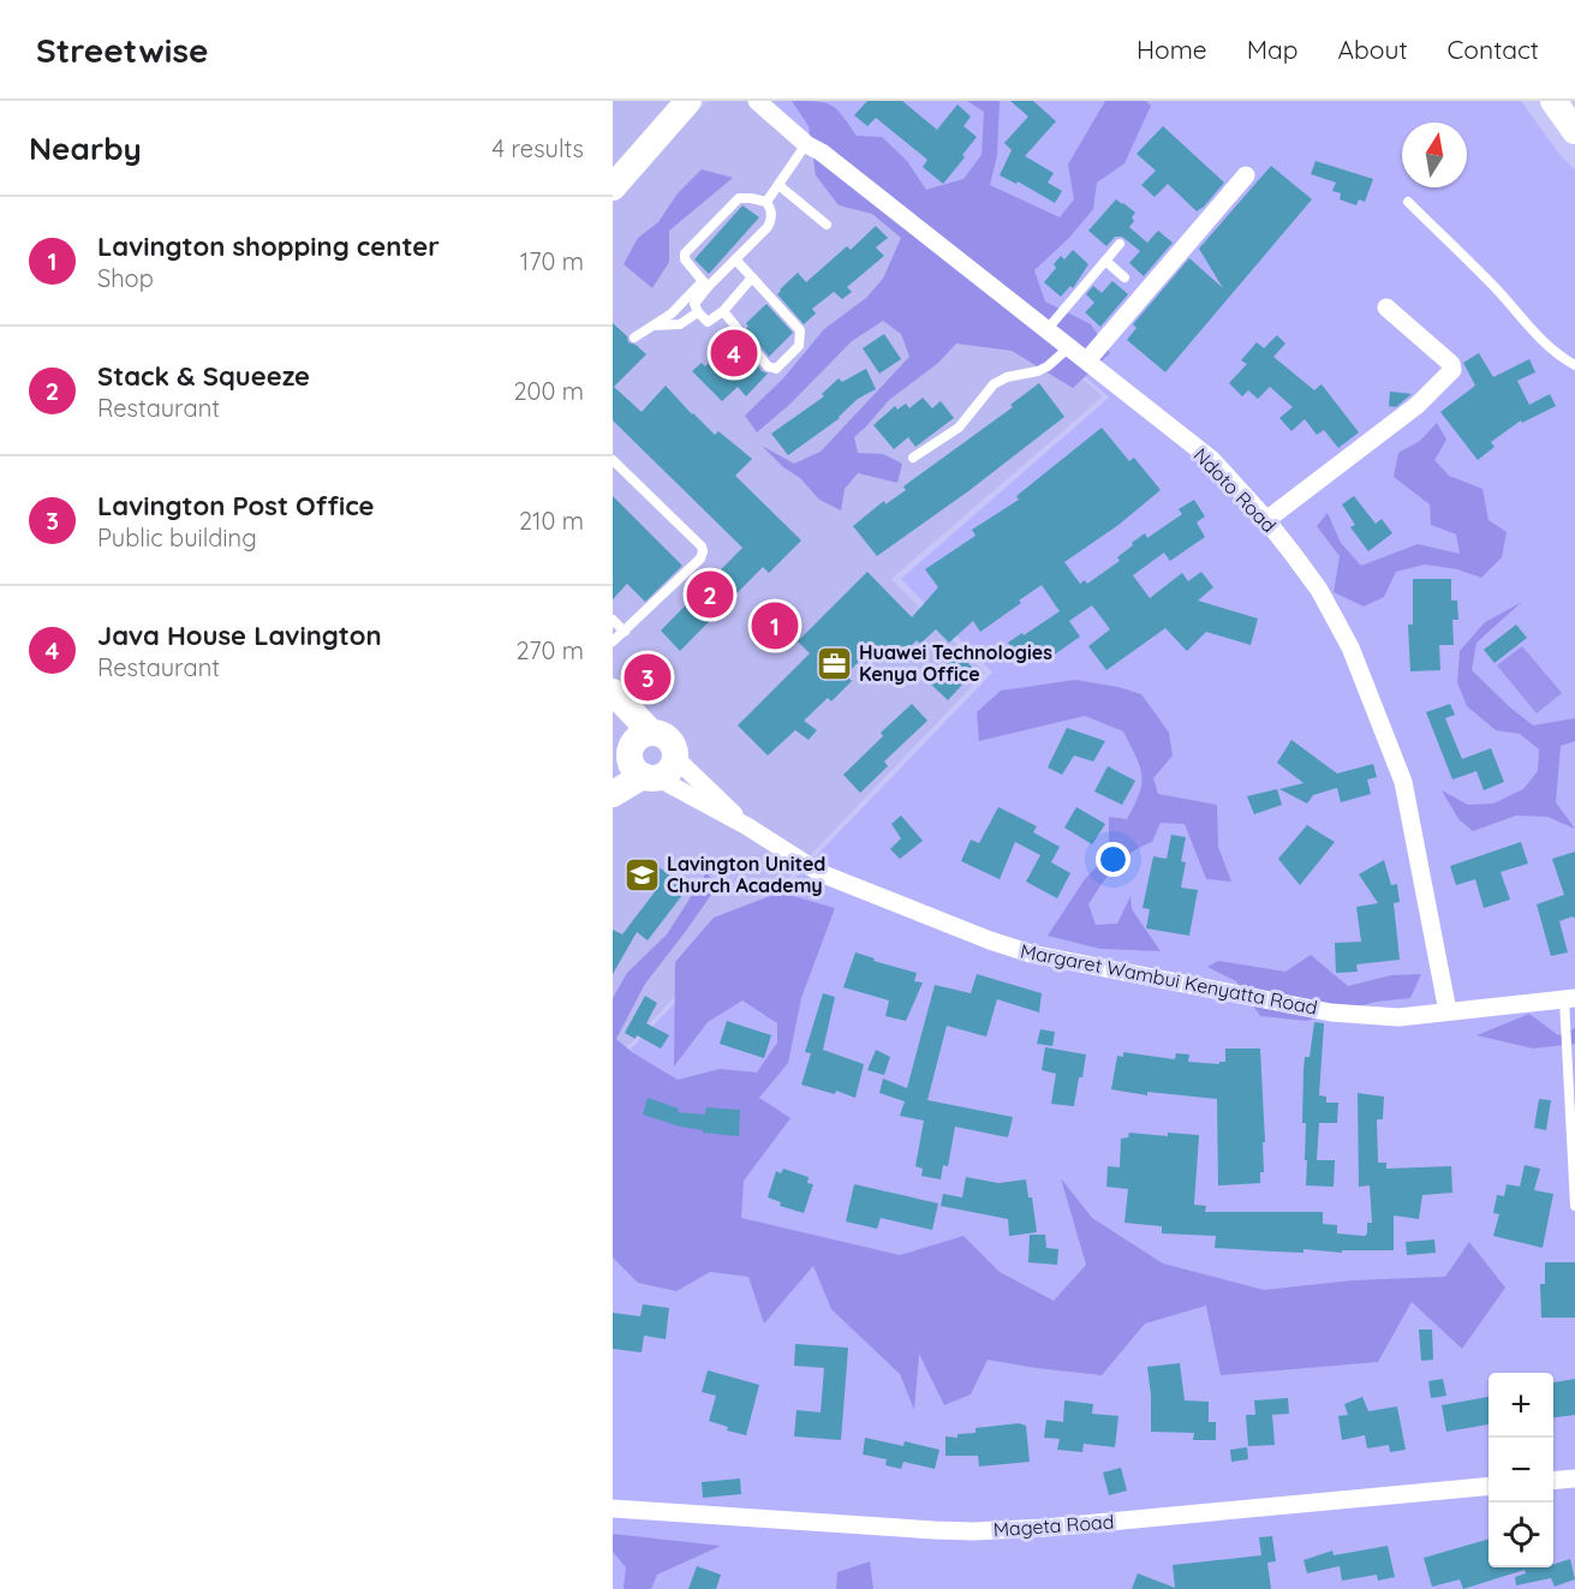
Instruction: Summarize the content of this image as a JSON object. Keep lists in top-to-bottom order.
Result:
{
  "streets": {
    "street": ["Ndoto Road", "Margaret Wambui Kenyatta Road", "Mageta Road"]
  },
  "crossings": [
    ["Ndoto Road", "Margaret Wambui Kenyatta Road"]
  ],
  "places": {
    "office": ["Huawei Technologies Kenya Office"],
    "school or university": ["Lavington United Church Academy"]
  },
  "north": "top",
  "page": {
    "header": "Streetwise",
    "nav": [
      "Home",
      "Map",
      "About",
      "Contact"
    ],
    "heading": ["Nearby", "4 results"],
    "list": [
      {
        "mark": "1",
        "name": "Lavington shopping center",
        "note": "Shop",
        "value": "170 m"
      },
      {
        "mark": "2",
        "name": "Stack & Squeeze",
        "note": "Restaurant",
        "value": "200 m"
      },
      {
        "mark": "3",
        "name": "Lavington Post Office",
        "note": "Public building",
        "value": "210 m"
      },
      {
        "mark": "4",
        "name": "Java House Lavington",
        "note": "Restaurant",
        "value": "270 m"
      }
    ],
    "pins": [
      "4",
      "2",
      "1",
      "3"
    ],
    "map_buttons": ["+", "−"]
  }
}
